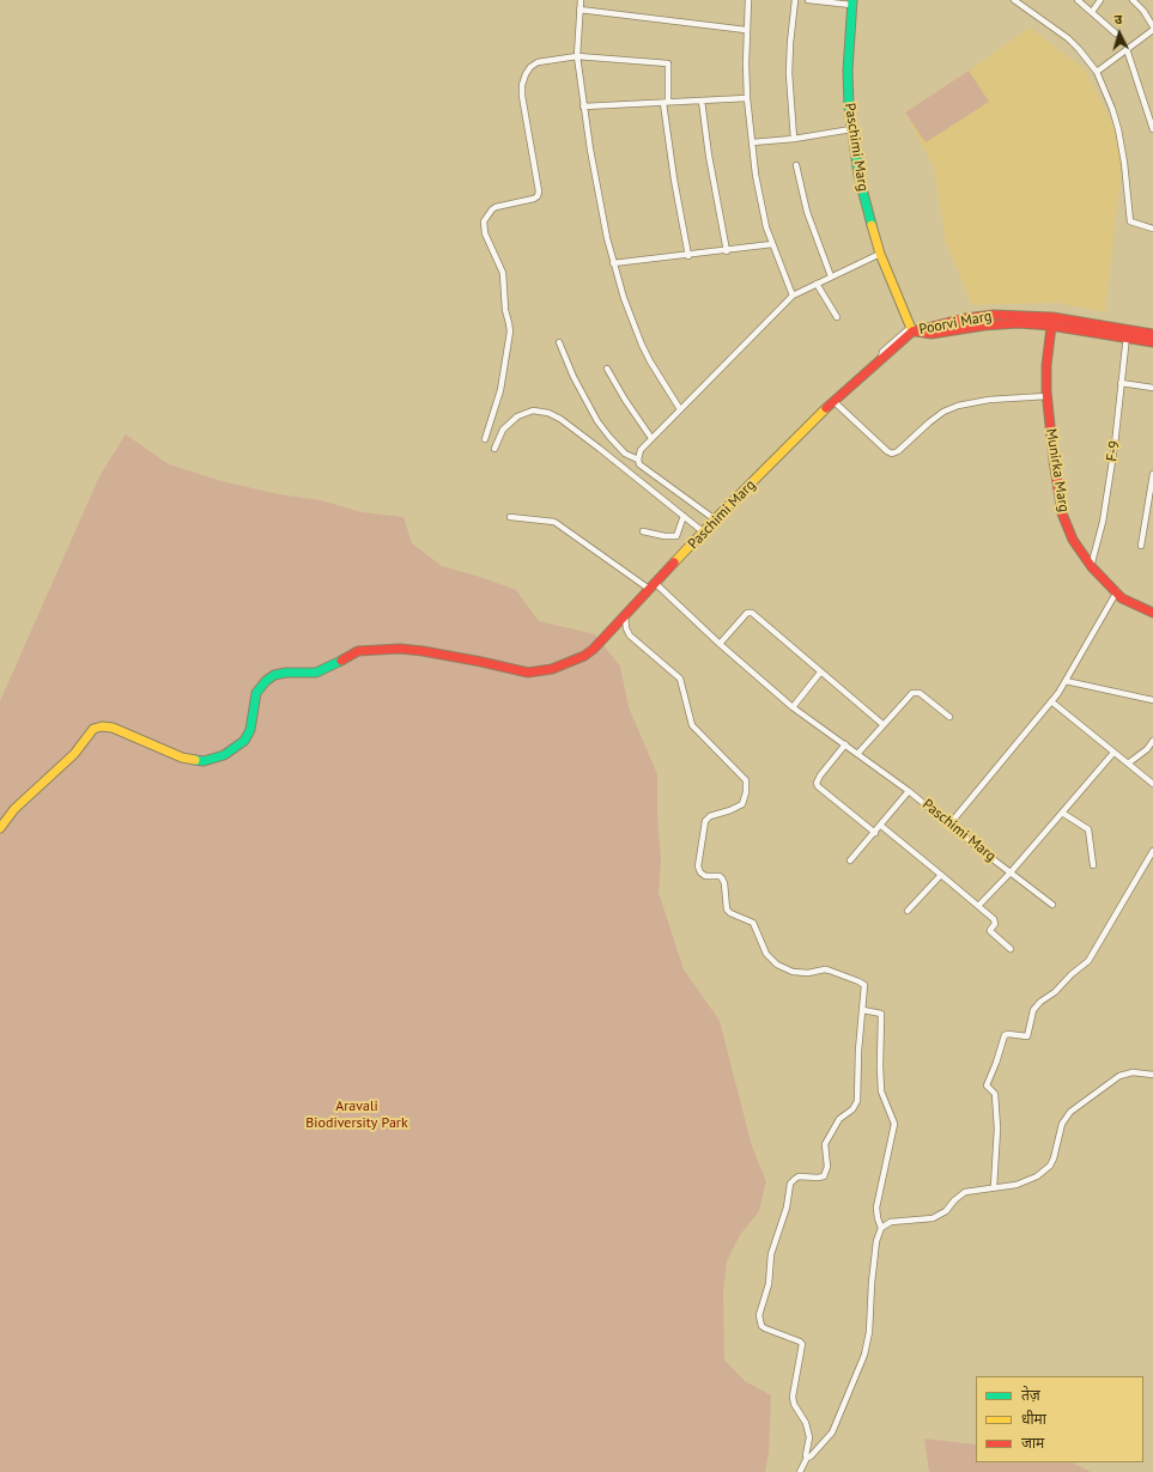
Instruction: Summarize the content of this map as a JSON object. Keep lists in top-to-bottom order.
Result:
{
  "streets": {
    "street": [
      "Paschimi Marg",
      "Poorvi Marg",
      "F-9",
      "Munirka Marg"
    ]
  },
  "crossings": [
    ["Paschimi Marg", "Poorvi Marg"],
    ["Poorvi Marg", "F-9"],
    ["Poorvi Marg", "Munirka Marg"],
    ["F-9", "Munirka Marg"]
  ],
  "parks": ["Aravali Biodiversity Park"],
  "legend": ["तेज़", "धीमा", "जाम"],
  "north": "top"
}
